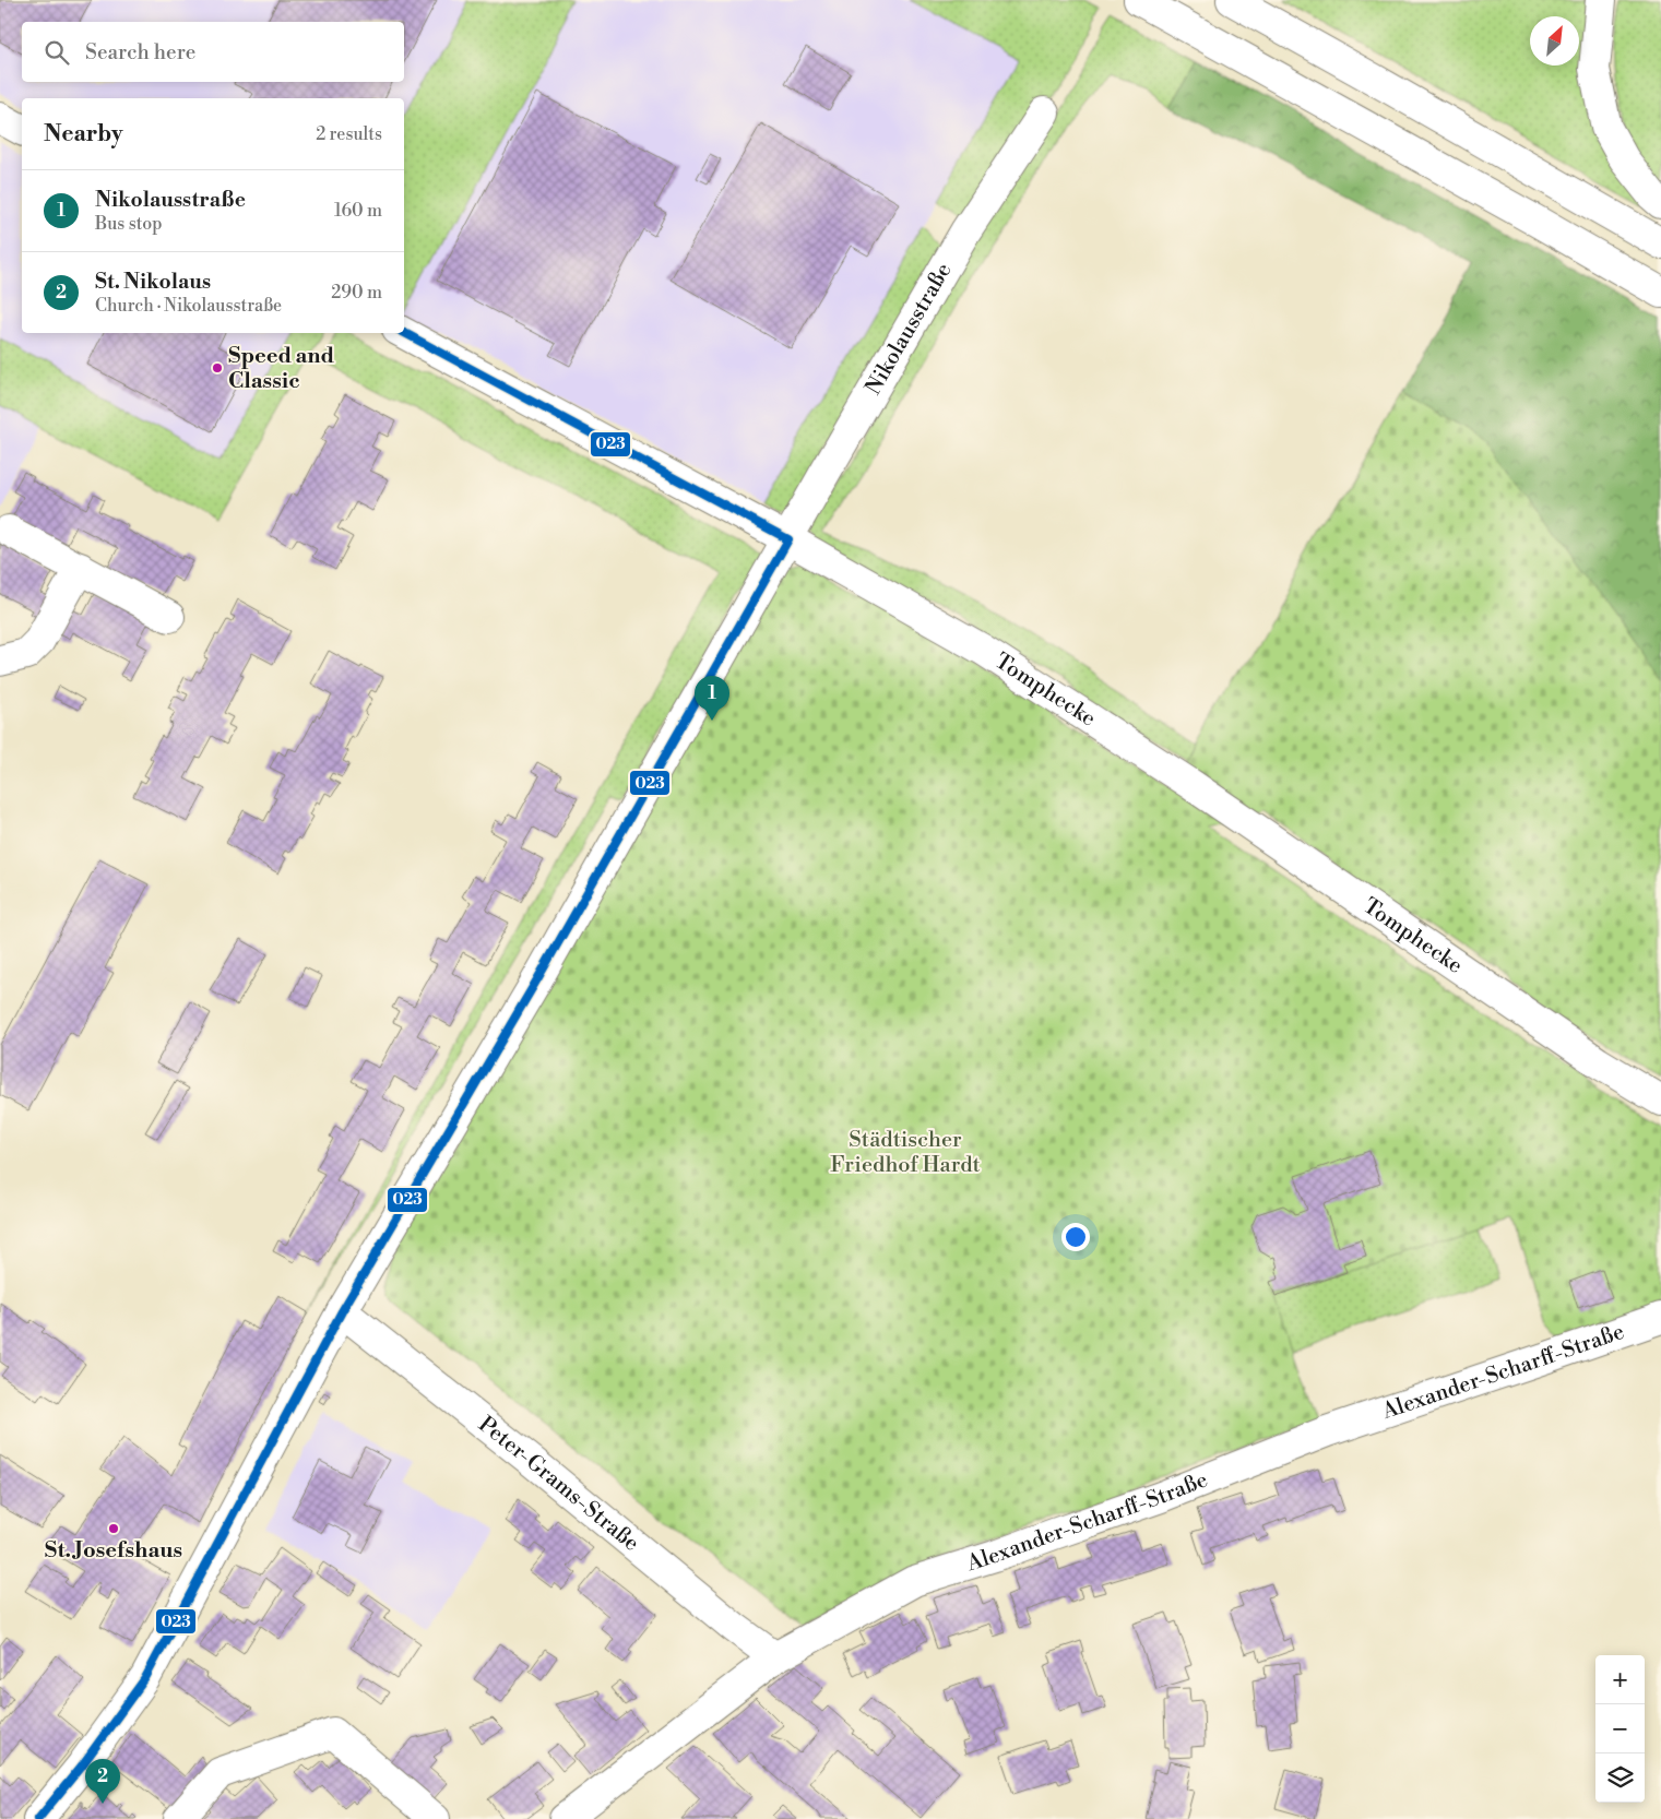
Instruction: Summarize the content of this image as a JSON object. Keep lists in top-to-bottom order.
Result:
{
  "streets": {
    "main road": [
      "Nikolausstraße",
      "Tomphecke",
      "Alexander-Scharff-Straße",
      "Peter-Grams-Straße"
    ]
  },
  "crossings": [
    ["Nikolausstraße", "Tomphecke"],
    ["Nikolausstraße", "Peter-Grams-Straße"],
    ["Alexander-Scharff-Straße", "Peter-Grams-Straße"]
  ],
  "parks": ["Städtischer Friedhof Hardt"],
  "places": ["Speed and Classic", "St. Josefshaus"],
  "lines": ["transit line 023"],
  "north": "top right",
  "page": {
    "search": "Search here",
    "heading": ["Nearby", "2 results"],
    "list": [
      {
        "mark": "1",
        "name": "Nikolausstraße",
        "note": "Bus stop",
        "value": "160 m"
      },
      {
        "mark": "2",
        "name": "St. Nikolaus",
        "note": "Church · Nikolausstraße",
        "value": "290 m"
      }
    ],
    "pins": ["1", "2"],
    "map_buttons": ["+", "−"]
  }
}
